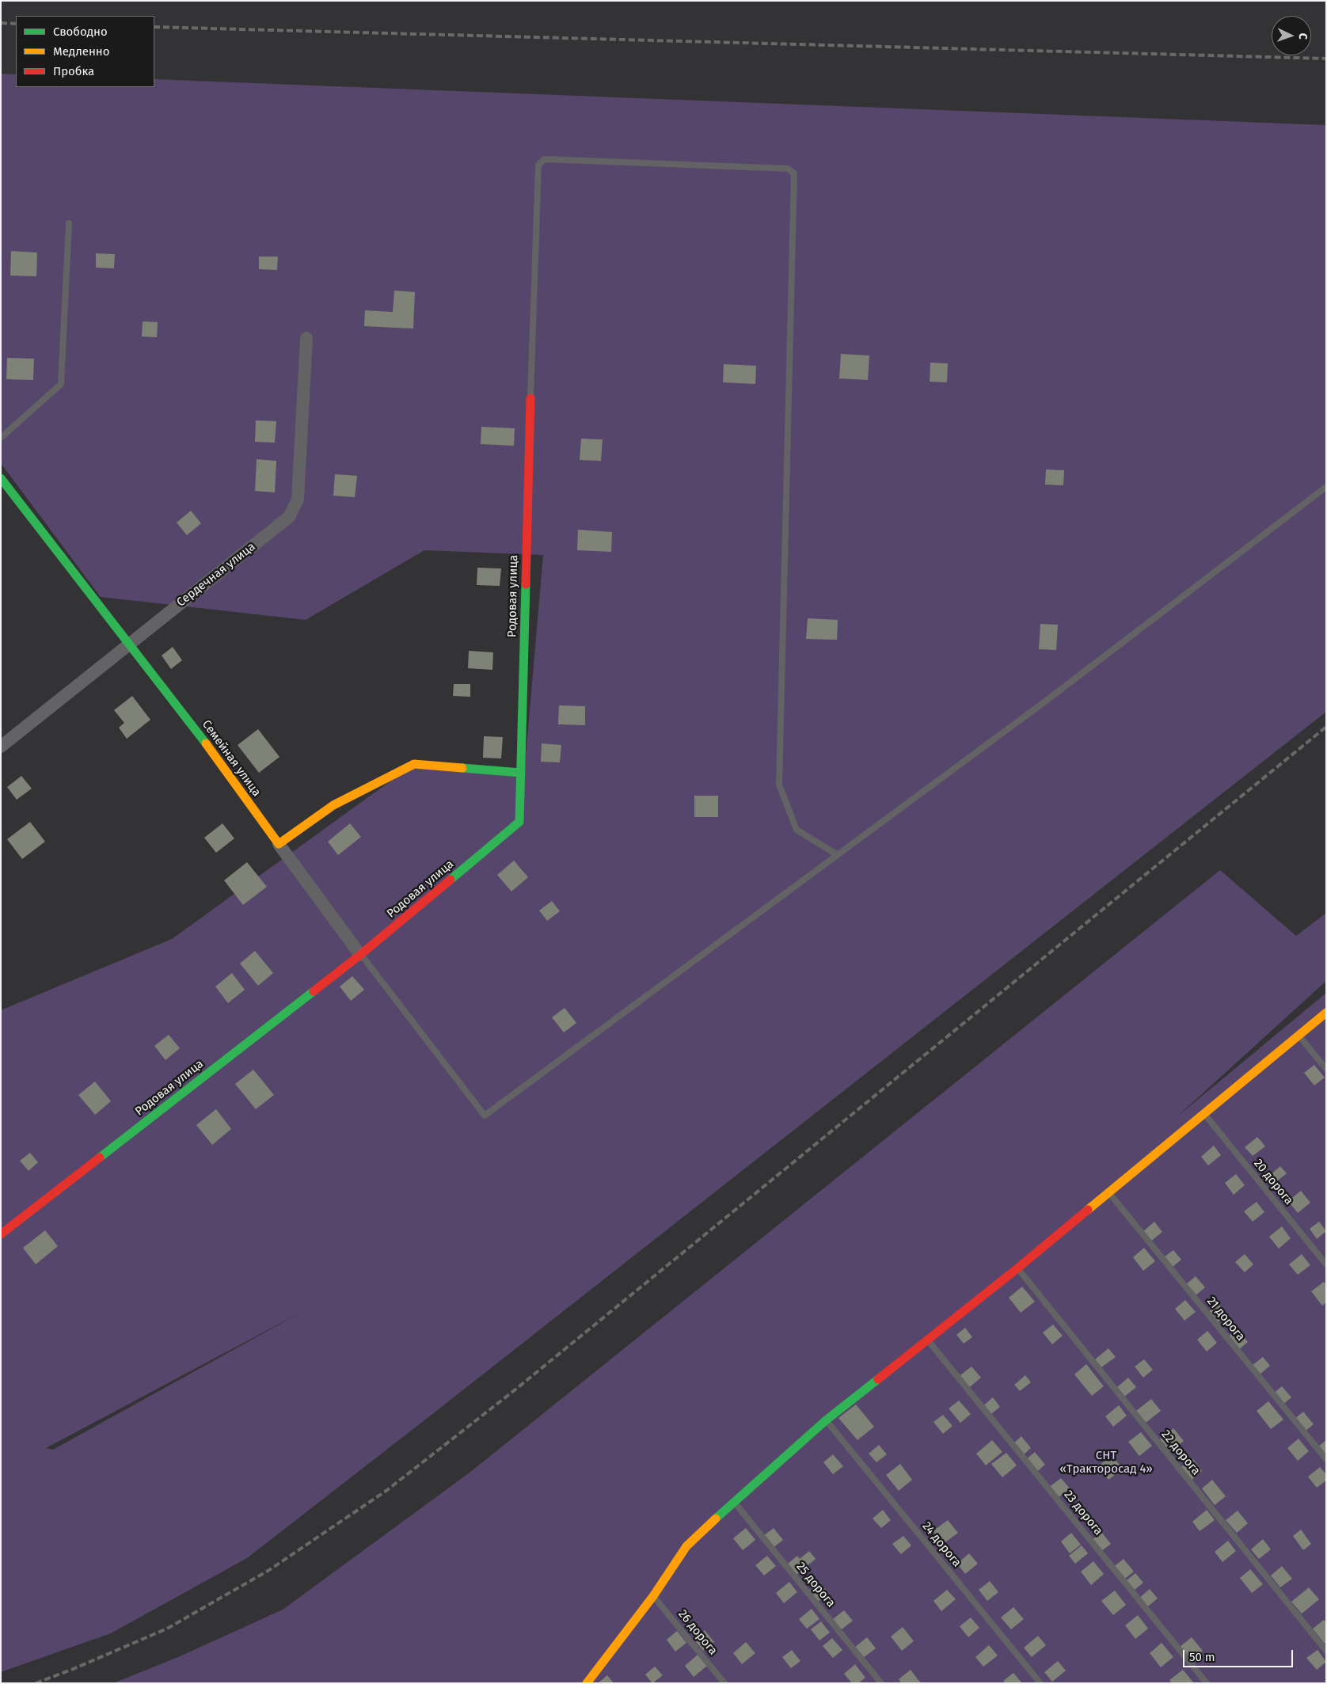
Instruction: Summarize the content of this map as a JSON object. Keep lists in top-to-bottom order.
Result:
{
  "streets": {
    "street": ["Сердечная улица", "Родовая улица", "Семейная улица"],
    "lane": [
      "20 дорога",
      "21 дорога",
      "22 дорога",
      "23 дорога",
      "24 дорога",
      "25 дорога",
      "26 дорога"
    ]
  },
  "crossings": [
    ["Сердечная улица", "Семейная улица"]
  ],
  "parks": ["СНТ «Тракторосад 4»"],
  "legend": ["Свободно", "Медленно", "Пробка"],
  "scale_bar": "50 m",
  "north": "right"
}
